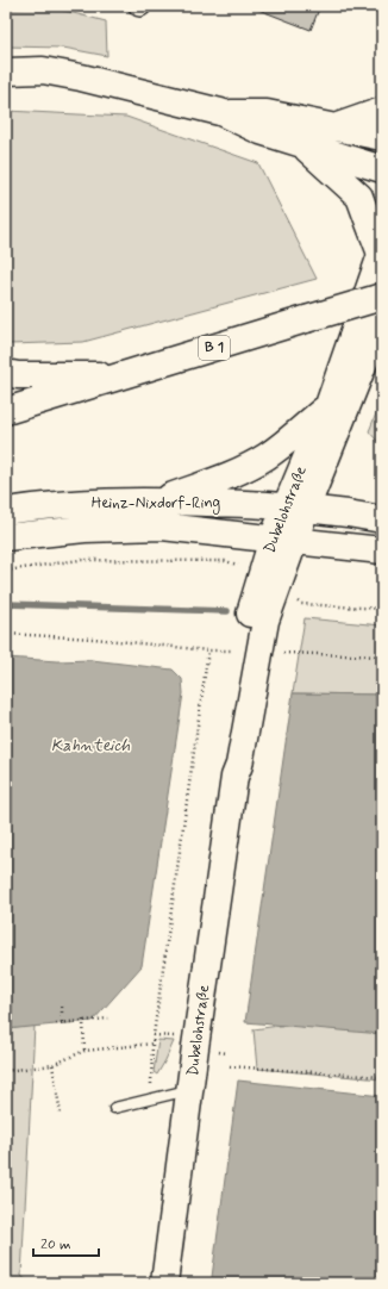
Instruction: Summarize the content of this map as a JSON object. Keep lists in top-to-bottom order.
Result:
{
  "streets": {
    "main road": ["B 1", "Heinz-Nixdorf-Ring", "Dubelohstraße"]
  },
  "crossings": [
    ["Heinz-Nixdorf-Ring", "Dubelohstraße"]
  ],
  "water": ["Kahnteich"],
  "scale_bar": "20 m"
}
